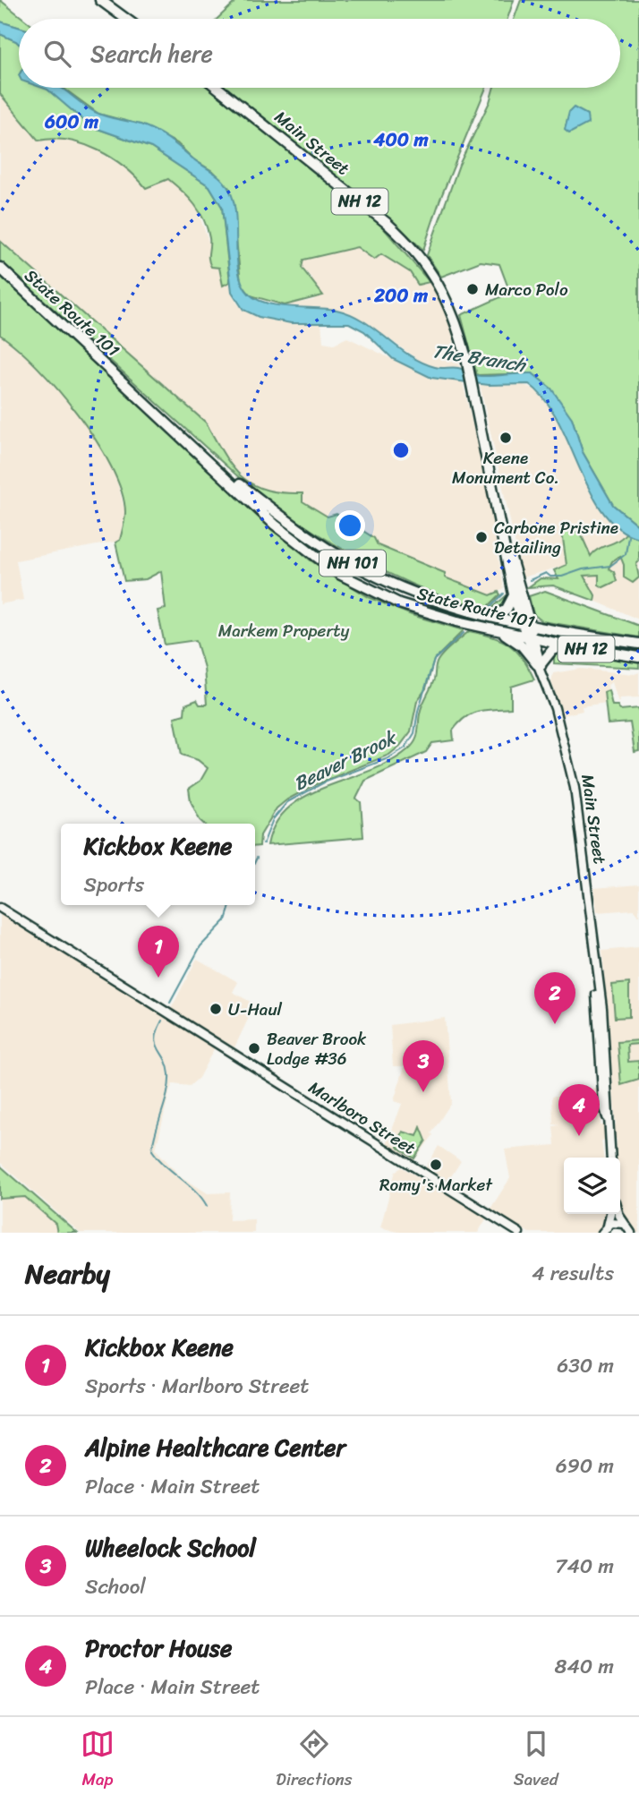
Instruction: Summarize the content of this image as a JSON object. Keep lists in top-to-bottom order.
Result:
{
  "streets": {
    "highway": [
      "Main Street",
      "NH 12",
      "State Route 101",
      "NH 101"
    ],
    "street": ["Marlboro Street"]
  },
  "crossings": [
    ["Main Street", "State Route 101"]
  ],
  "water": ["The Branch", "Beaver Brook"],
  "parks": ["Markem Property"],
  "places": [
    "Marco Polo",
    "Keene Monument Co.",
    "Carbone Pristine Detailing",
    "U-Haul",
    "Beaver Brook Lodge #36",
    "Romy's Market"
  ],
  "page": {
    "search": "Search here",
    "popup": ["Kickbox Keene", "Sports"],
    "pins": [
      "1",
      "2",
      "3",
      "4"
    ],
    "heading": ["Nearby", "4 results"],
    "list": [
      {
        "mark": "1",
        "name": "Kickbox Keene",
        "note": "Sports · Marlboro Street",
        "value": "630 m"
      },
      {
        "mark": "2",
        "name": "Alpine Healthcare Center",
        "note": "Place · Main Street",
        "value": "690 m"
      },
      {
        "mark": "3",
        "name": "Wheelock School",
        "note": "School",
        "value": "740 m"
      },
      {
        "mark": "4",
        "name": "Proctor House",
        "note": "Place · Main Street",
        "value": "840 m"
      }
    ],
    "nav": ["Map", "Directions", "Saved"]
  },
  "rings": ["600 m", "400 m", "200 m"]
}
